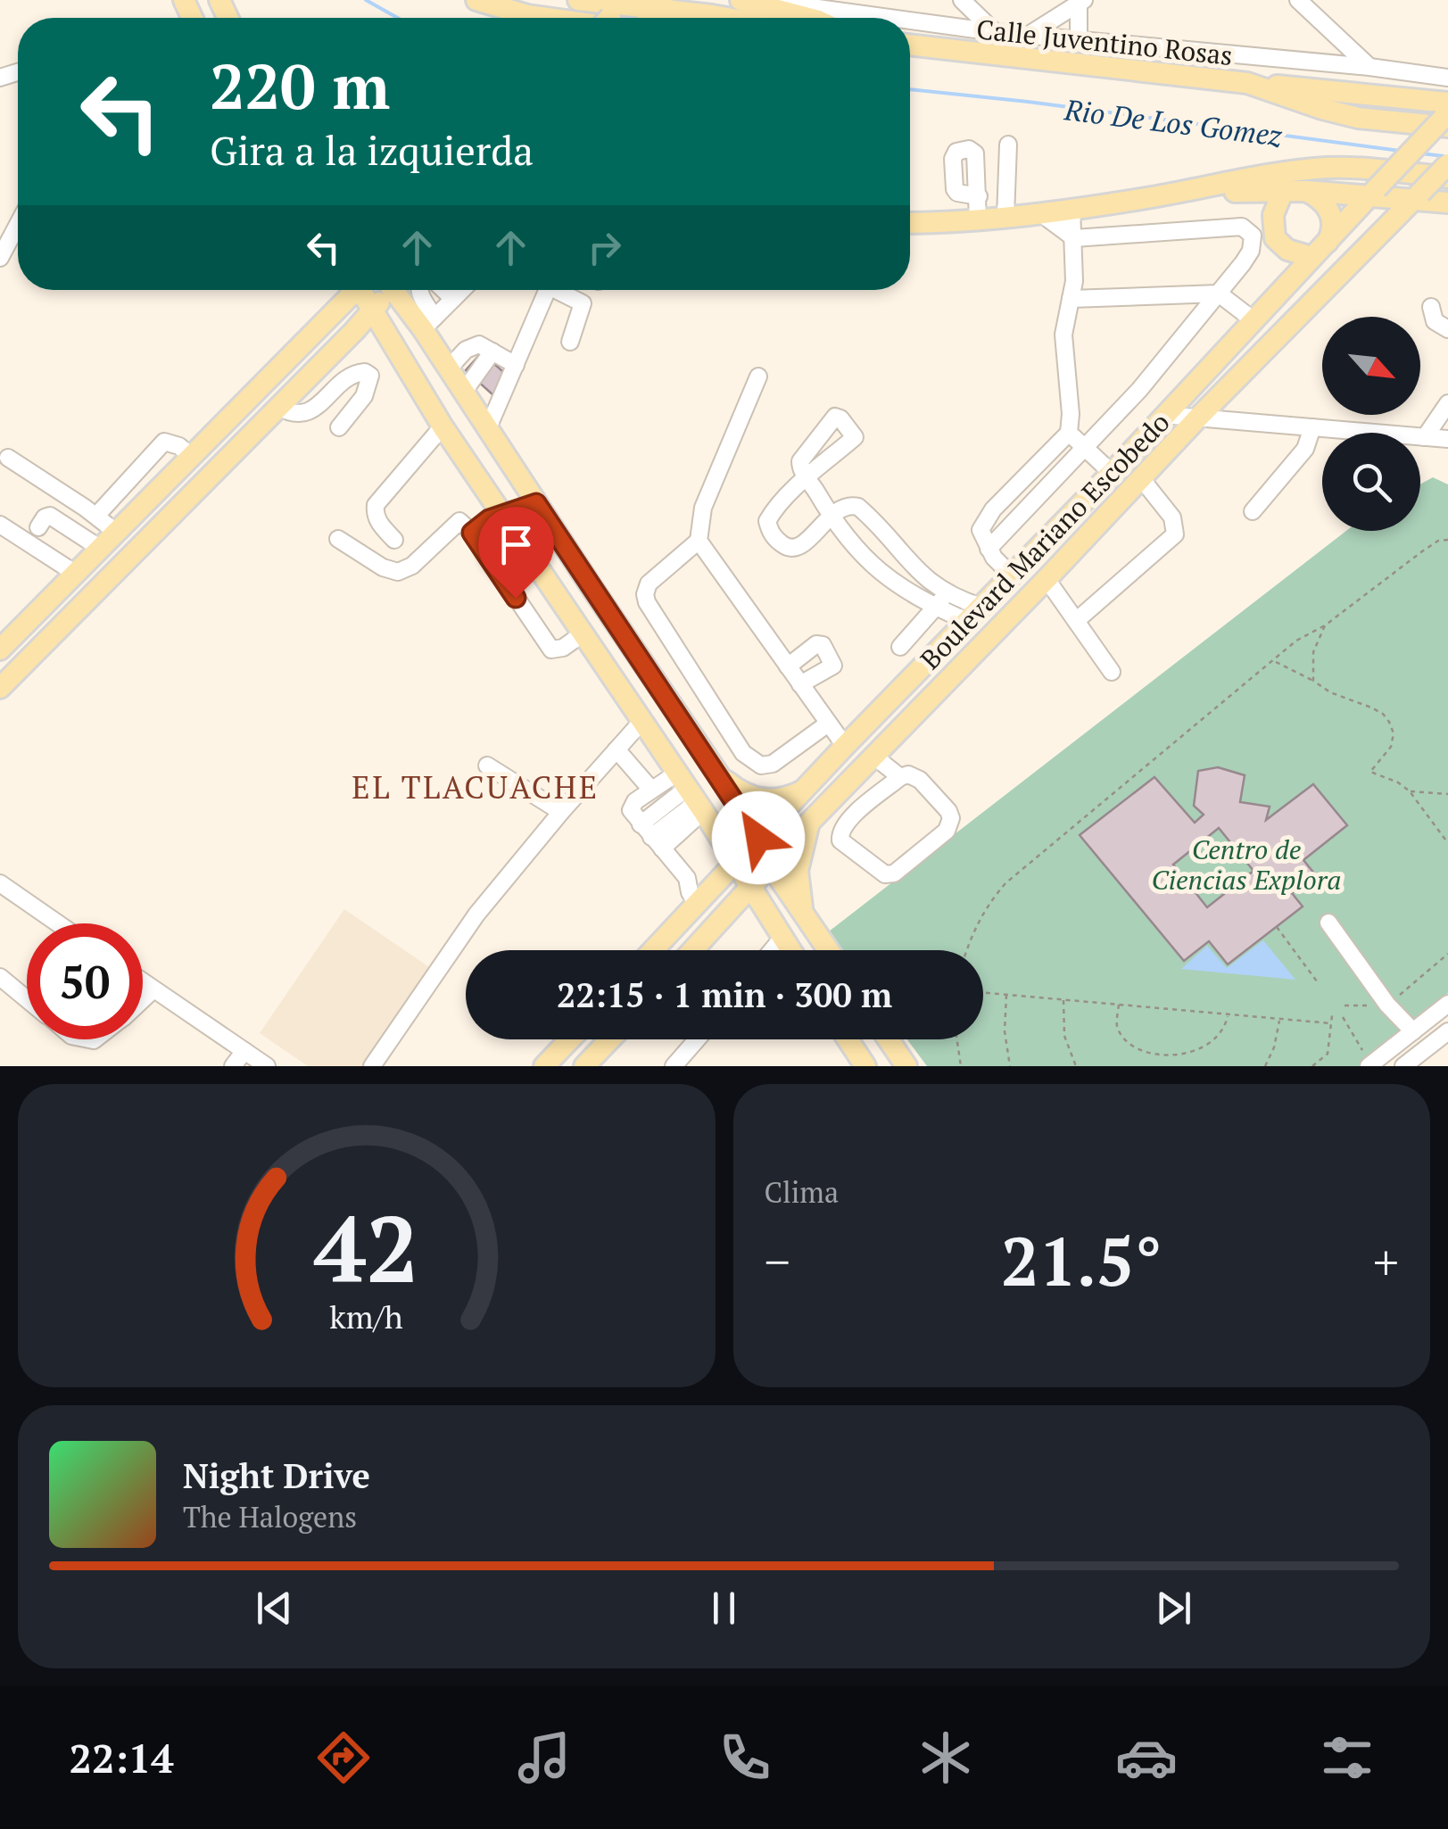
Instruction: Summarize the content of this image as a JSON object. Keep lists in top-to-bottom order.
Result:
{
  "streets": {
    "main road": ["Boulevard Mariano Escobedo"],
    "street": ["Calle Juventino Rosas"]
  },
  "districts": ["EL TLACUACHE"],
  "water": ["Rio De Los Gomez"],
  "parks": ["Centro de Ciencias Explora"],
  "north": "bottom right",
  "page": {
    "turn": ["220 m", "Gira a la izquierda"],
    "limit": "50",
    "trip": "22:15 · 1 min · 300 m",
    "tile": "Clima",
    "heat": ["−", "21.5°", "+"],
    "song": ["Night Drive", "The Halogens"],
    "tabs": "22:14",
    "gauge": ["42", "km/h"]
  }
}
